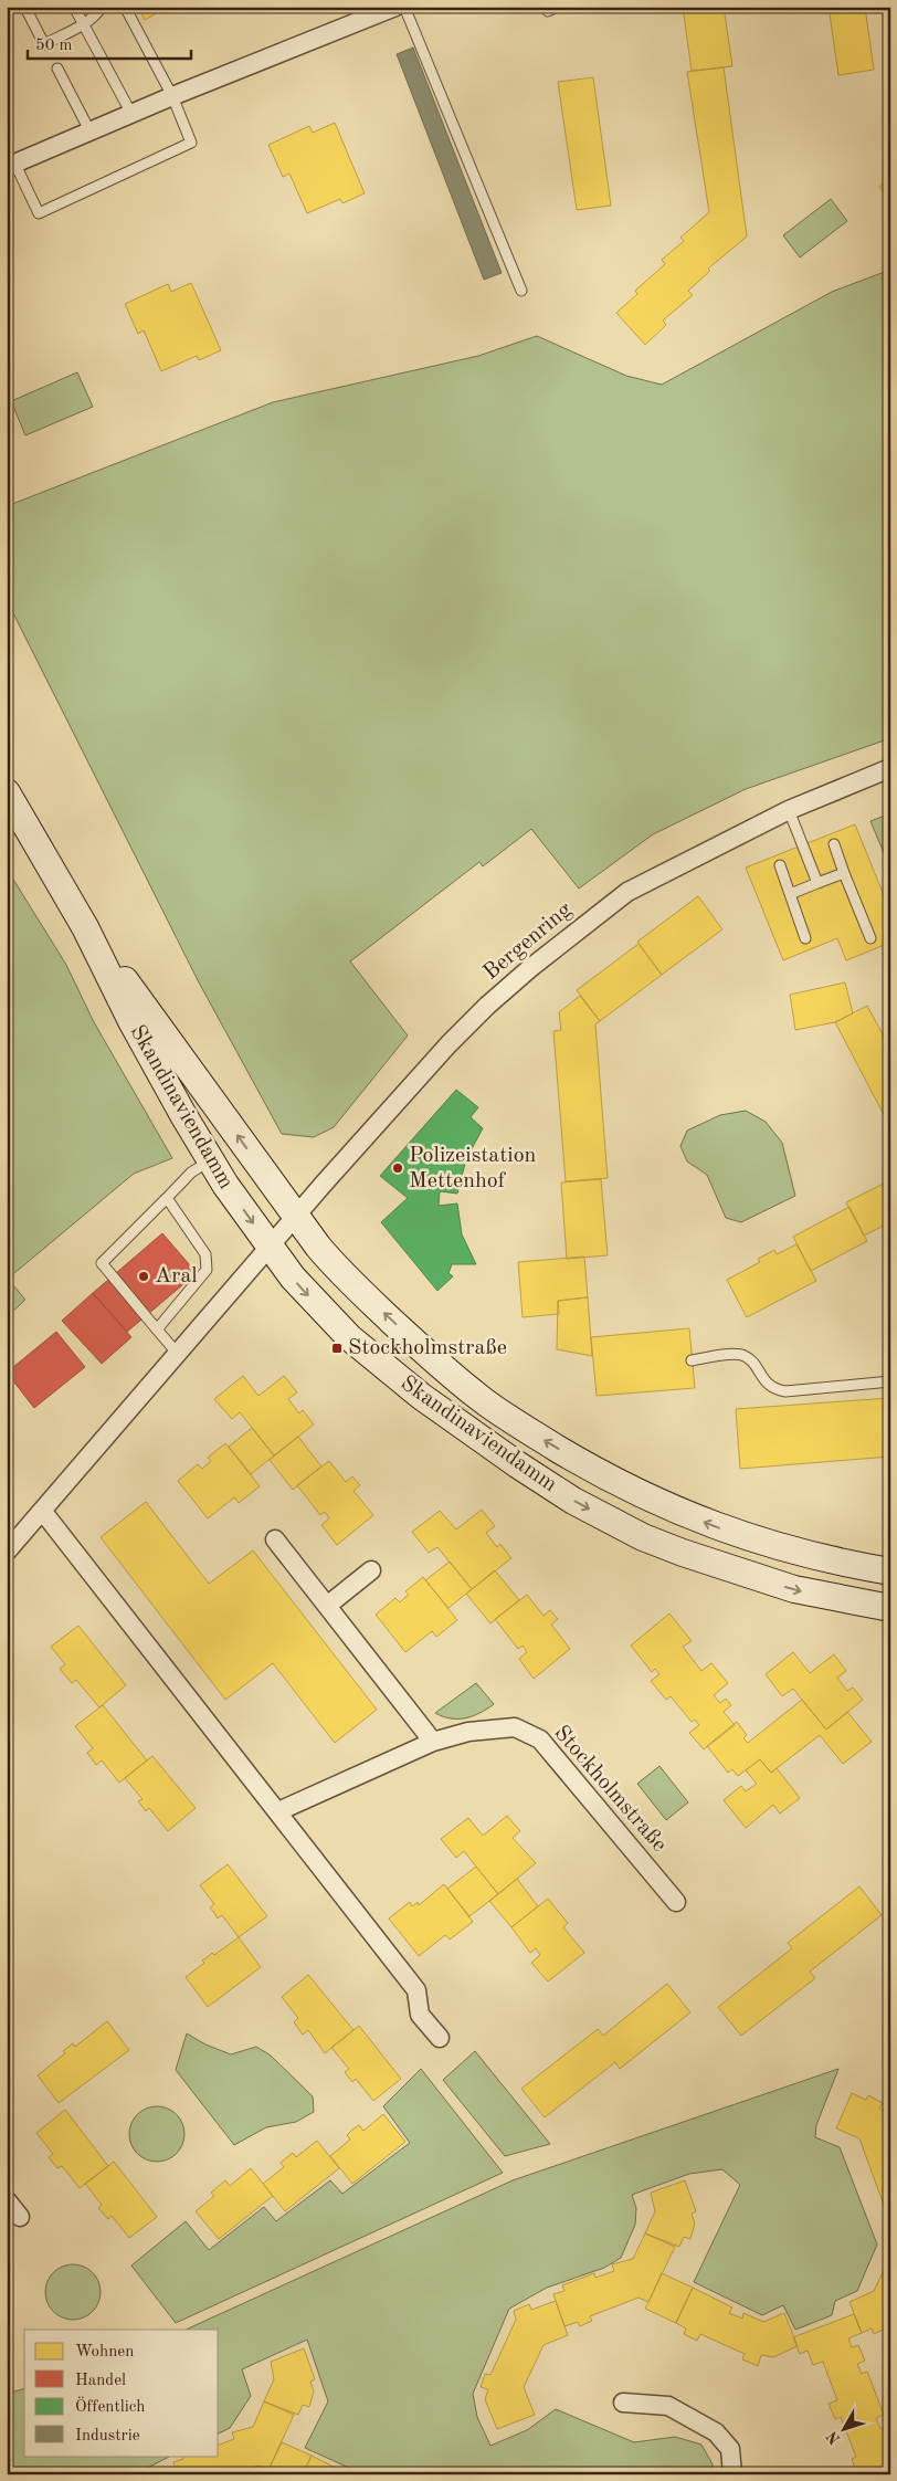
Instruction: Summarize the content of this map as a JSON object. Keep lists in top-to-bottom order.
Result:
{
  "streets": {
    "main road": ["Skandinaviendamm"],
    "street": ["Bergenring", "Stockholmstraße"]
  },
  "crossings": [
    ["Bergenring", "Skandinaviendamm"]
  ],
  "places": {
    "other": ["Polizeistation Mettenhof", "Aral"],
    "transit": ["Stockholmstraße"]
  },
  "legend": [
    "Wohnen",
    "Handel",
    "Öffentlich",
    "Industrie"
  ],
  "scale_bar": "50 m",
  "north": "bottom left"
}
